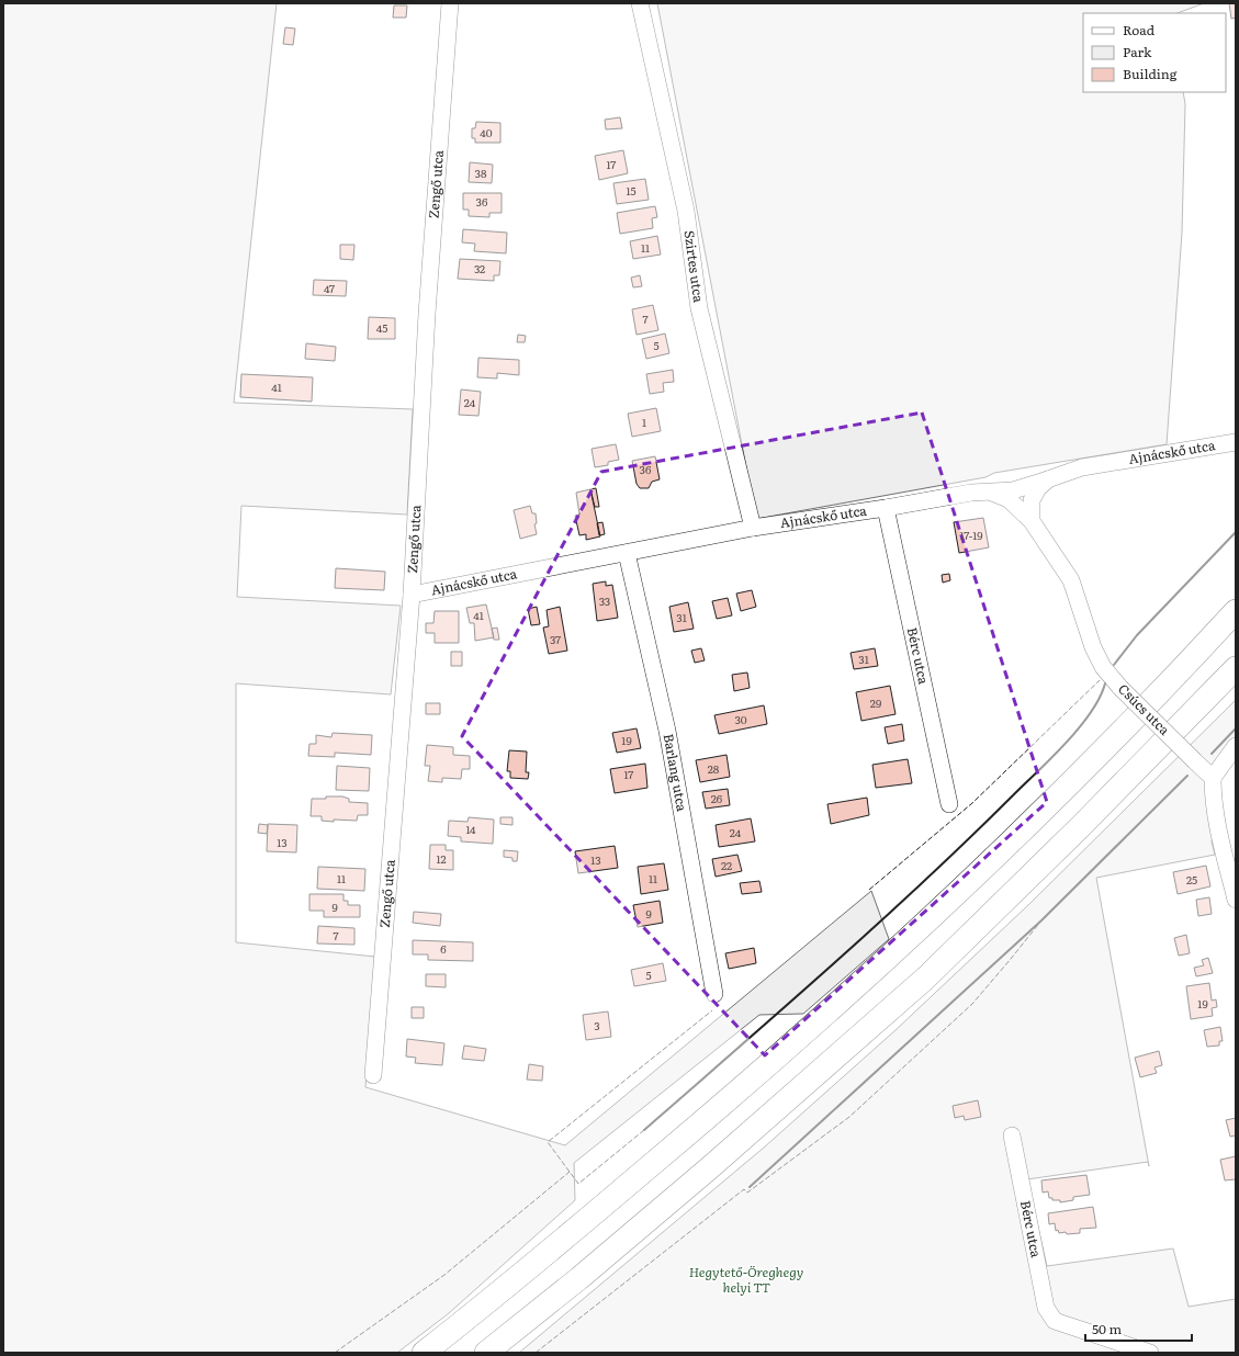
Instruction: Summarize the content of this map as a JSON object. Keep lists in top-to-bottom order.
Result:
{
  "streets": {
    "street": [
      "Zengő utca",
      "Szirtes utca",
      "Ajnácskő utca",
      "Bérc utca",
      "Csúcs utca",
      "Barlang utca"
    ]
  },
  "crossings": [
    ["Zengő utca", "Ajnácskő utca"],
    ["Szirtes utca", "Ajnácskő utca"],
    ["Ajnácskő utca", "Bérc utca"],
    ["Ajnácskő utca", "Csúcs utca"],
    ["Ajnácskő utca", "Barlang utca"]
  ],
  "parks": ["Hegytető-Öreghegy helyi TT"],
  "house_numbers": [
    "40",
    "17",
    "38",
    "15",
    "36",
    "11",
    "32",
    "47",
    "7",
    "45",
    "5",
    "41",
    "24",
    "1",
    "36",
    "17-19",
    "33",
    "41",
    "31",
    "37",
    "31",
    "29",
    "30",
    "19",
    "28",
    "17",
    "26",
    "14",
    "24",
    "13",
    "12",
    "13",
    "22",
    "11",
    "11",
    "25",
    "9",
    "9",
    "7",
    "6",
    "5",
    "19",
    "3"
  ],
  "legend": ["Road", "Park", "Building"],
  "scale_bar": "50 m"
}
